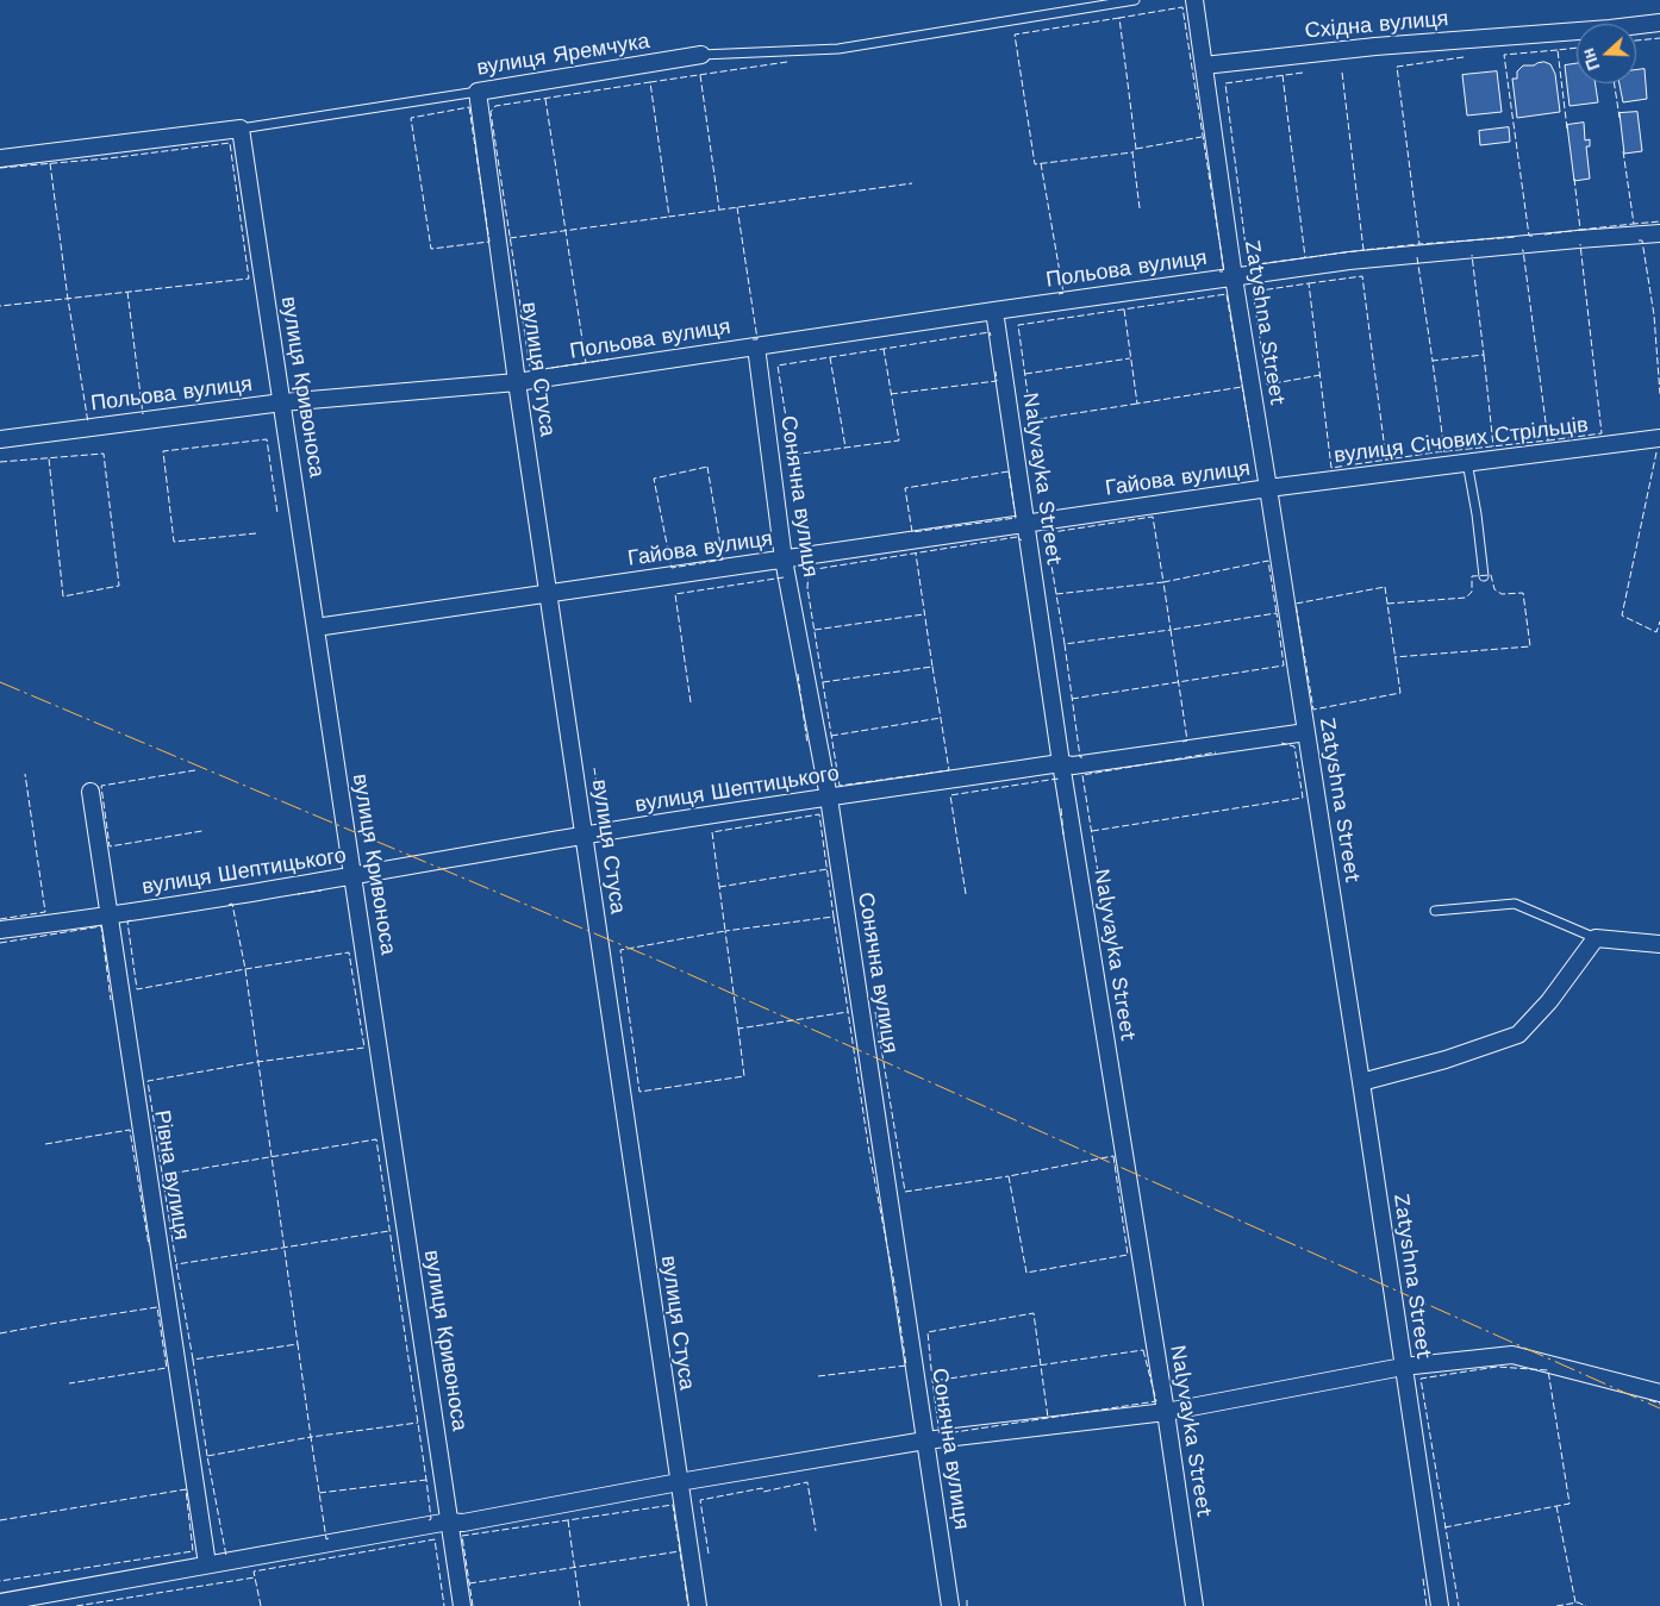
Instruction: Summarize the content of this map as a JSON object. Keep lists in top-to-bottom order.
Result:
{
  "streets": {
    "street": [
      "Східна вулиця",
      "вулиця Яремчука",
      "Польова вулиця",
      "Zatyshna Street",
      "вулиця Стуса",
      "вулиця Кривоноса",
      "вулиця Січових Стрільців",
      "Nalyvayka Street",
      "Гайова вулиця",
      "Сонячна вулиця",
      "вулиця Шептицького",
      "Рівна вулиця"
    ]
  },
  "crossings": [
    ["Східна вулиця", "Zatyshna Street"],
    ["вулиця Яремчука", "вулиця Стуса"],
    ["вулиця Яремчука", "вулиця Кривоноса"],
    ["Польова вулиця", "Zatyshna Street"],
    ["Польова вулиця", "вулиця Стуса"],
    ["Польова вулиця", "вулиця Кривоноса"],
    ["Польова вулиця", "Nalyvayka Street"],
    ["Польова вулиця", "Сонячна вулиця"],
    ["Zatyshna Street", "вулиця Січових Стрільців"],
    ["Zatyshna Street", "Гайова вулиця"],
    ["Zatyshna Street", "вулиця Шептицького"],
    ["вулиця Стуса", "Гайова вулиця"],
    ["вулиця Стуса", "вулиця Шептицького"],
    ["вулиця Кривоноса", "Гайова вулиця"],
    ["вулиця Кривоноса", "вулиця Шептицького"],
    ["вулиця Січових Стрільців", "Гайова вулиця"],
    ["Nalyvayka Street", "Гайова вулиця"],
    ["Nalyvayka Street", "вулиця Шептицького"],
    ["Гайова вулиця", "Сонячна вулиця"],
    ["Сонячна вулиця", "вулиця Шептицького"],
    ["вулиця Шептицького", "Рівна вулиця"]
  ],
  "north": "left"
}
